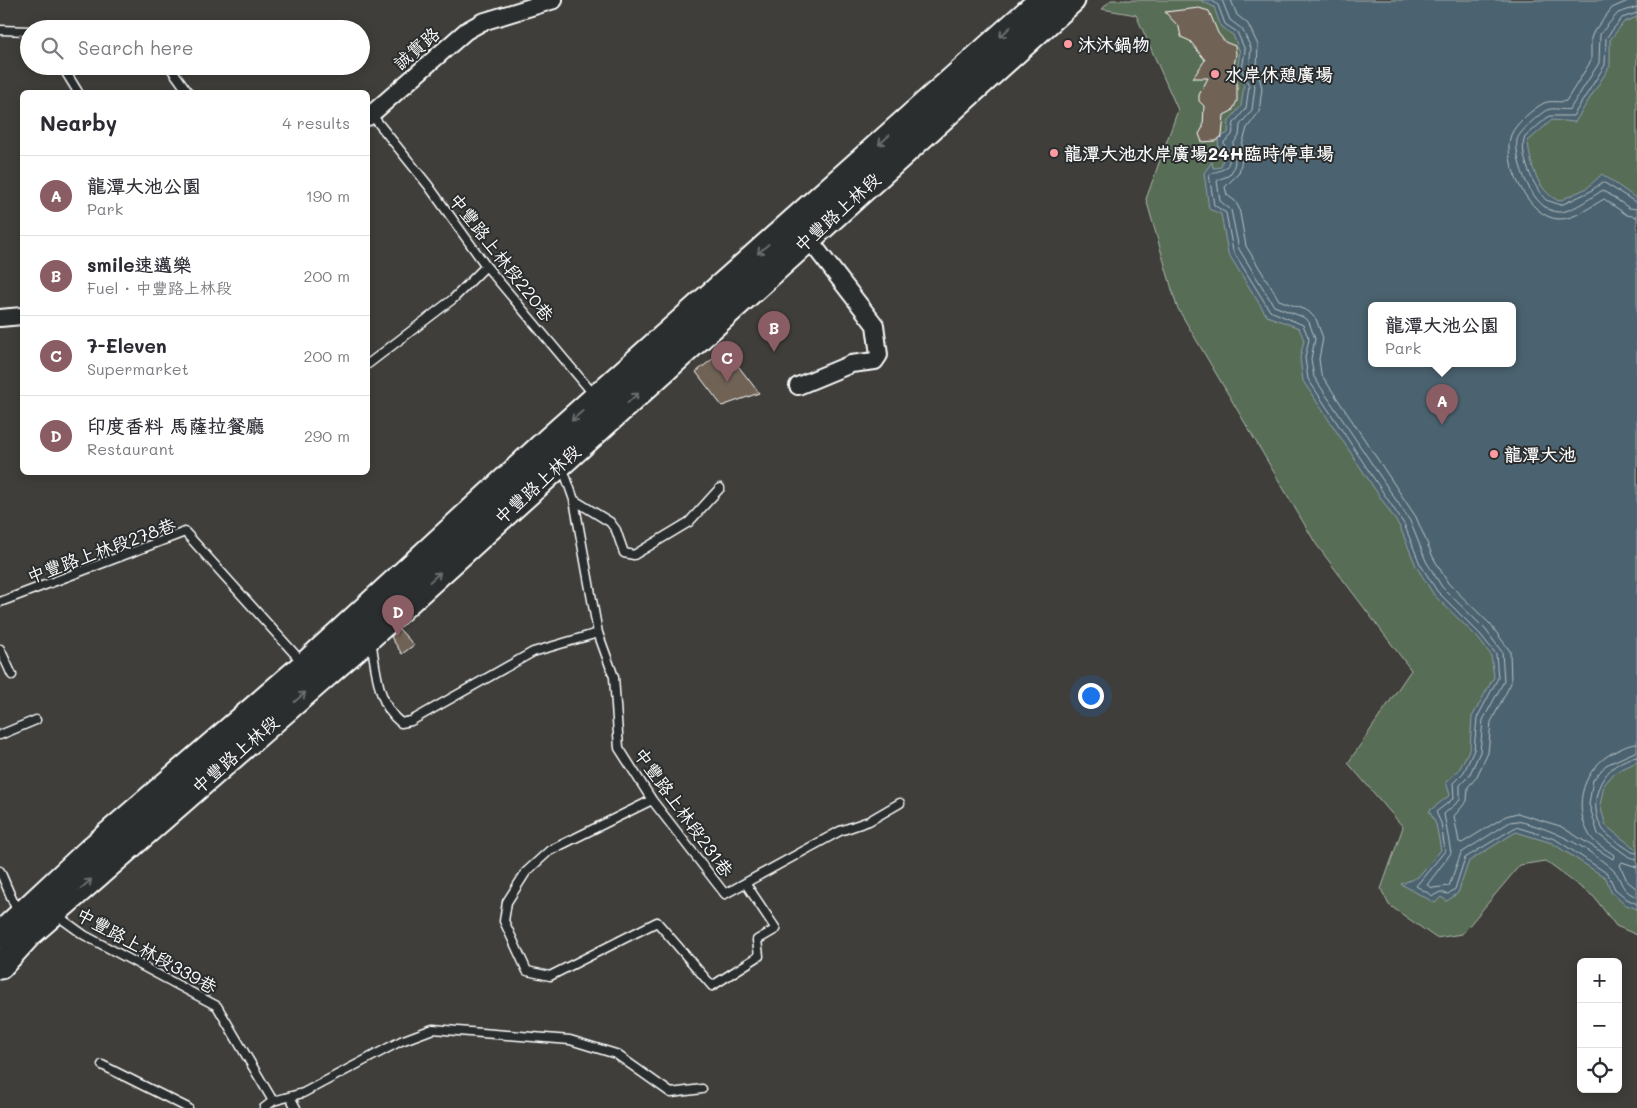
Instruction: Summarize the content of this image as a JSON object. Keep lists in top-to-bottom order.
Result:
{
  "streets": {
    "main road": ["中豐路上林段"],
    "street": ["誠實路"],
    "lane": [
      "中豐路上林段220巷",
      "中豐路上林段278巷",
      "中豐路上林段231巷",
      "中豐路上林段339巷"
    ]
  },
  "crossings": [
    ["中豐路上林段", "中豐路上林段220巷"],
    ["中豐路上林段", "中豐路上林段278巷"],
    ["中豐路上林段", "中豐路上林段231巷"],
    ["中豐路上林段", "中豐路上林段339巷"]
  ],
  "places": [
    "沐沐鍋物",
    "水岸休憩廣場",
    "龍潭大池水岸廣場24H臨時停車場",
    "龍潭大池"
  ],
  "page": {
    "search": "Search here",
    "heading": ["Nearby", "4 results"],
    "list": [
      {
        "mark": "A",
        "name": "龍潭大池公園",
        "note": "Park",
        "value": "190 m"
      },
      {
        "mark": "B",
        "name": "smile速邁樂",
        "note": "Fuel · 中豐路上林段",
        "value": "200 m"
      },
      {
        "mark": "C",
        "name": "7-Eleven",
        "note": "Supermarket",
        "value": "200 m"
      },
      {
        "mark": "D",
        "name": "印度香料 馬薩拉餐廳",
        "note": "Restaurant",
        "value": "290 m"
      }
    ],
    "popup": ["龍潭大池公園", "Park"],
    "pins": [
      "B",
      "C",
      "A",
      "D"
    ],
    "map_buttons": ["+", "−"]
  }
}
